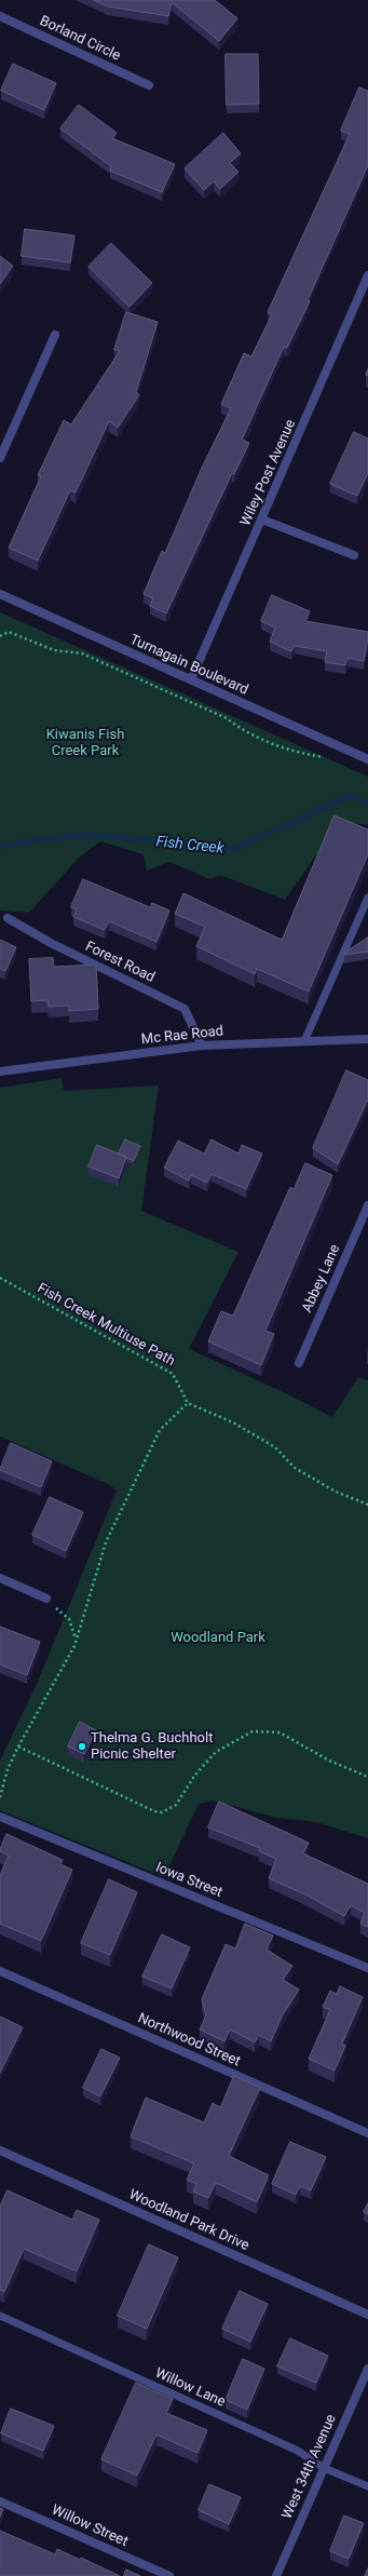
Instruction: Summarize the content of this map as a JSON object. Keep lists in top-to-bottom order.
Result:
{
  "streets": {
    "street": [
      "Borland Circle",
      "Wiley Post Avenue",
      "Turnagain Boulevard",
      "Forest Road",
      "Mc Rae Road",
      "Abbey Lane",
      "Iowa Street",
      "Northwood Street",
      "Woodland Park Drive",
      "West 34th Avenue",
      "Willow Street"
    ],
    "lane": ["Willow Lane"],
    "path": ["Fish Creek Multiuse Path"]
  },
  "crossings": [
    ["Wiley Post Avenue", "Turnagain Boulevard"],
    ["Forest Road", "Mc Rae Road"],
    ["Willow Lane", "West 34th Avenue"]
  ],
  "water": ["Fish Creek"],
  "parks": ["Kiwanis Fish Creek Park", "Woodland Park"],
  "places": ["Thelma G. Buchholt Picnic Shelter"]
}
